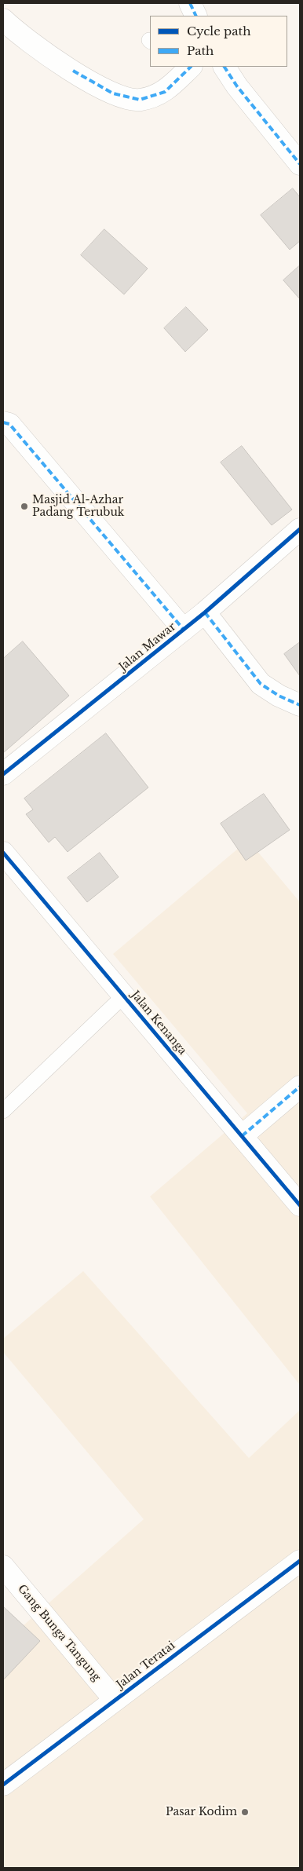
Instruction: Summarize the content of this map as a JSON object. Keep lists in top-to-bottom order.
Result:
{
  "streets": {
    "street": [
      "Jalan Mawar",
      "Jalan Kenanga",
      "Gang Bunga Tangung",
      "Jalan Teratai"
    ]
  },
  "crossings": [
    ["Gang Bunga Tangung", "Jalan Teratai"]
  ],
  "places": ["Masjid Al-Azhar Padang Terubuk", "Pasar Kodim"],
  "legend": ["Cycle path", "Path"]
}
